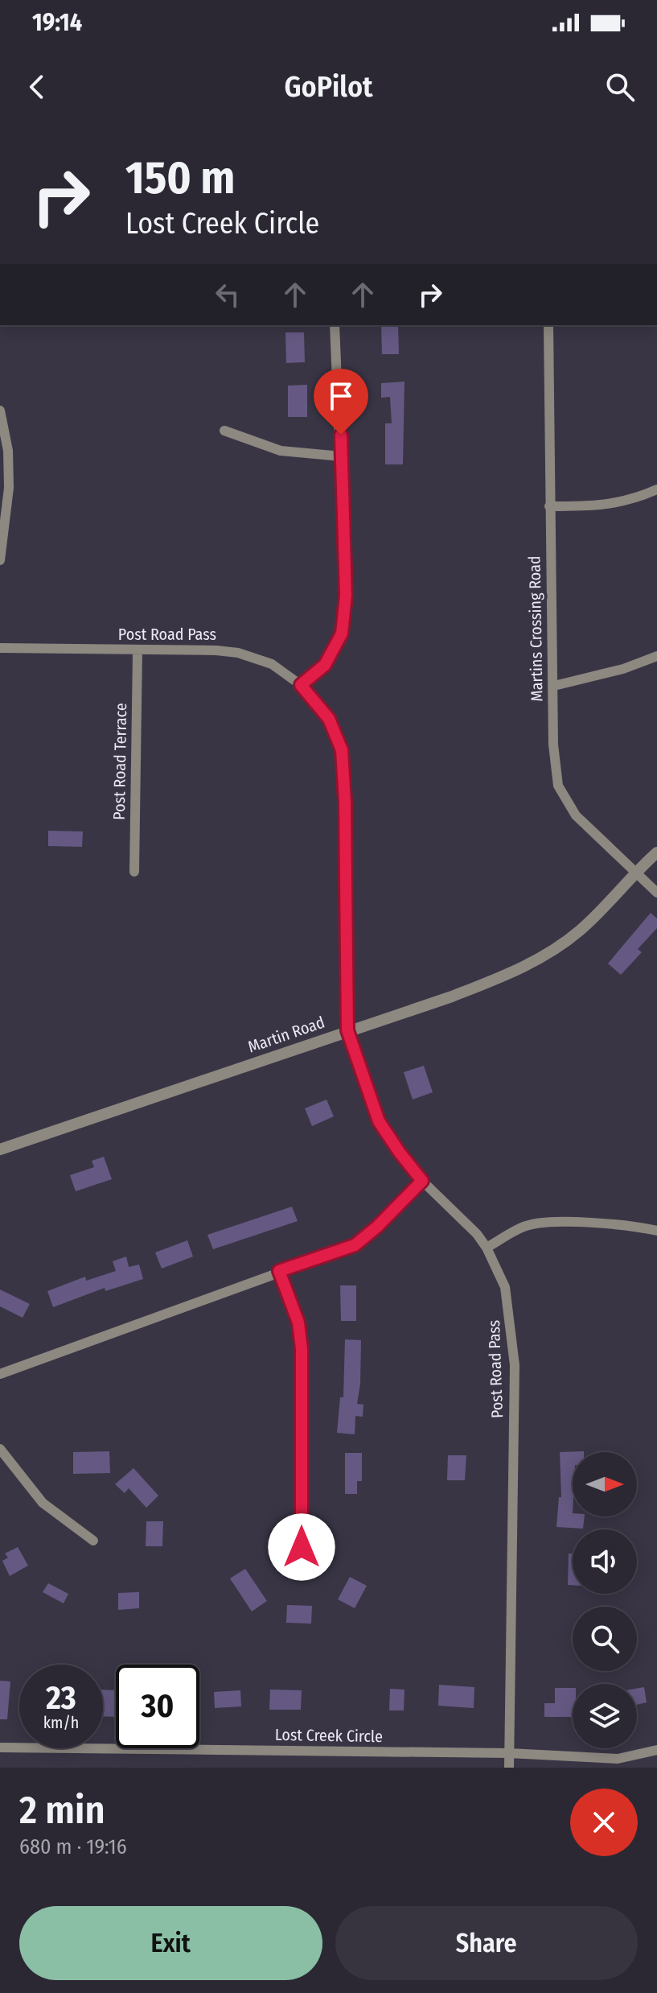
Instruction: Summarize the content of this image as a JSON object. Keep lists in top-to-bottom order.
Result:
{
  "streets": {
    "street": [
      "Martins Crossing Road",
      "Post Road Pass",
      "Post Road Terrace",
      "Martin Road",
      "Lost Creek Circle"
    ]
  },
  "crossings": [
    ["Martins Crossing Road", "Martin Road"],
    ["Post Road Pass", "Post Road Terrace"],
    ["Post Road Pass", "Martin Road"],
    ["Post Road Pass", "Lost Creek Circle"]
  ],
  "north": "right",
  "page": {
    "status": "19:14",
    "header": "GoPilot",
    "turn": ["150 m", "Lost Creek Circle"],
    "speed": "23 km/h",
    "limit": "30",
    "heading": ["2 min", "680 m · 19:16"],
    "buttons": ["Exit", "Share"]
  }
}
